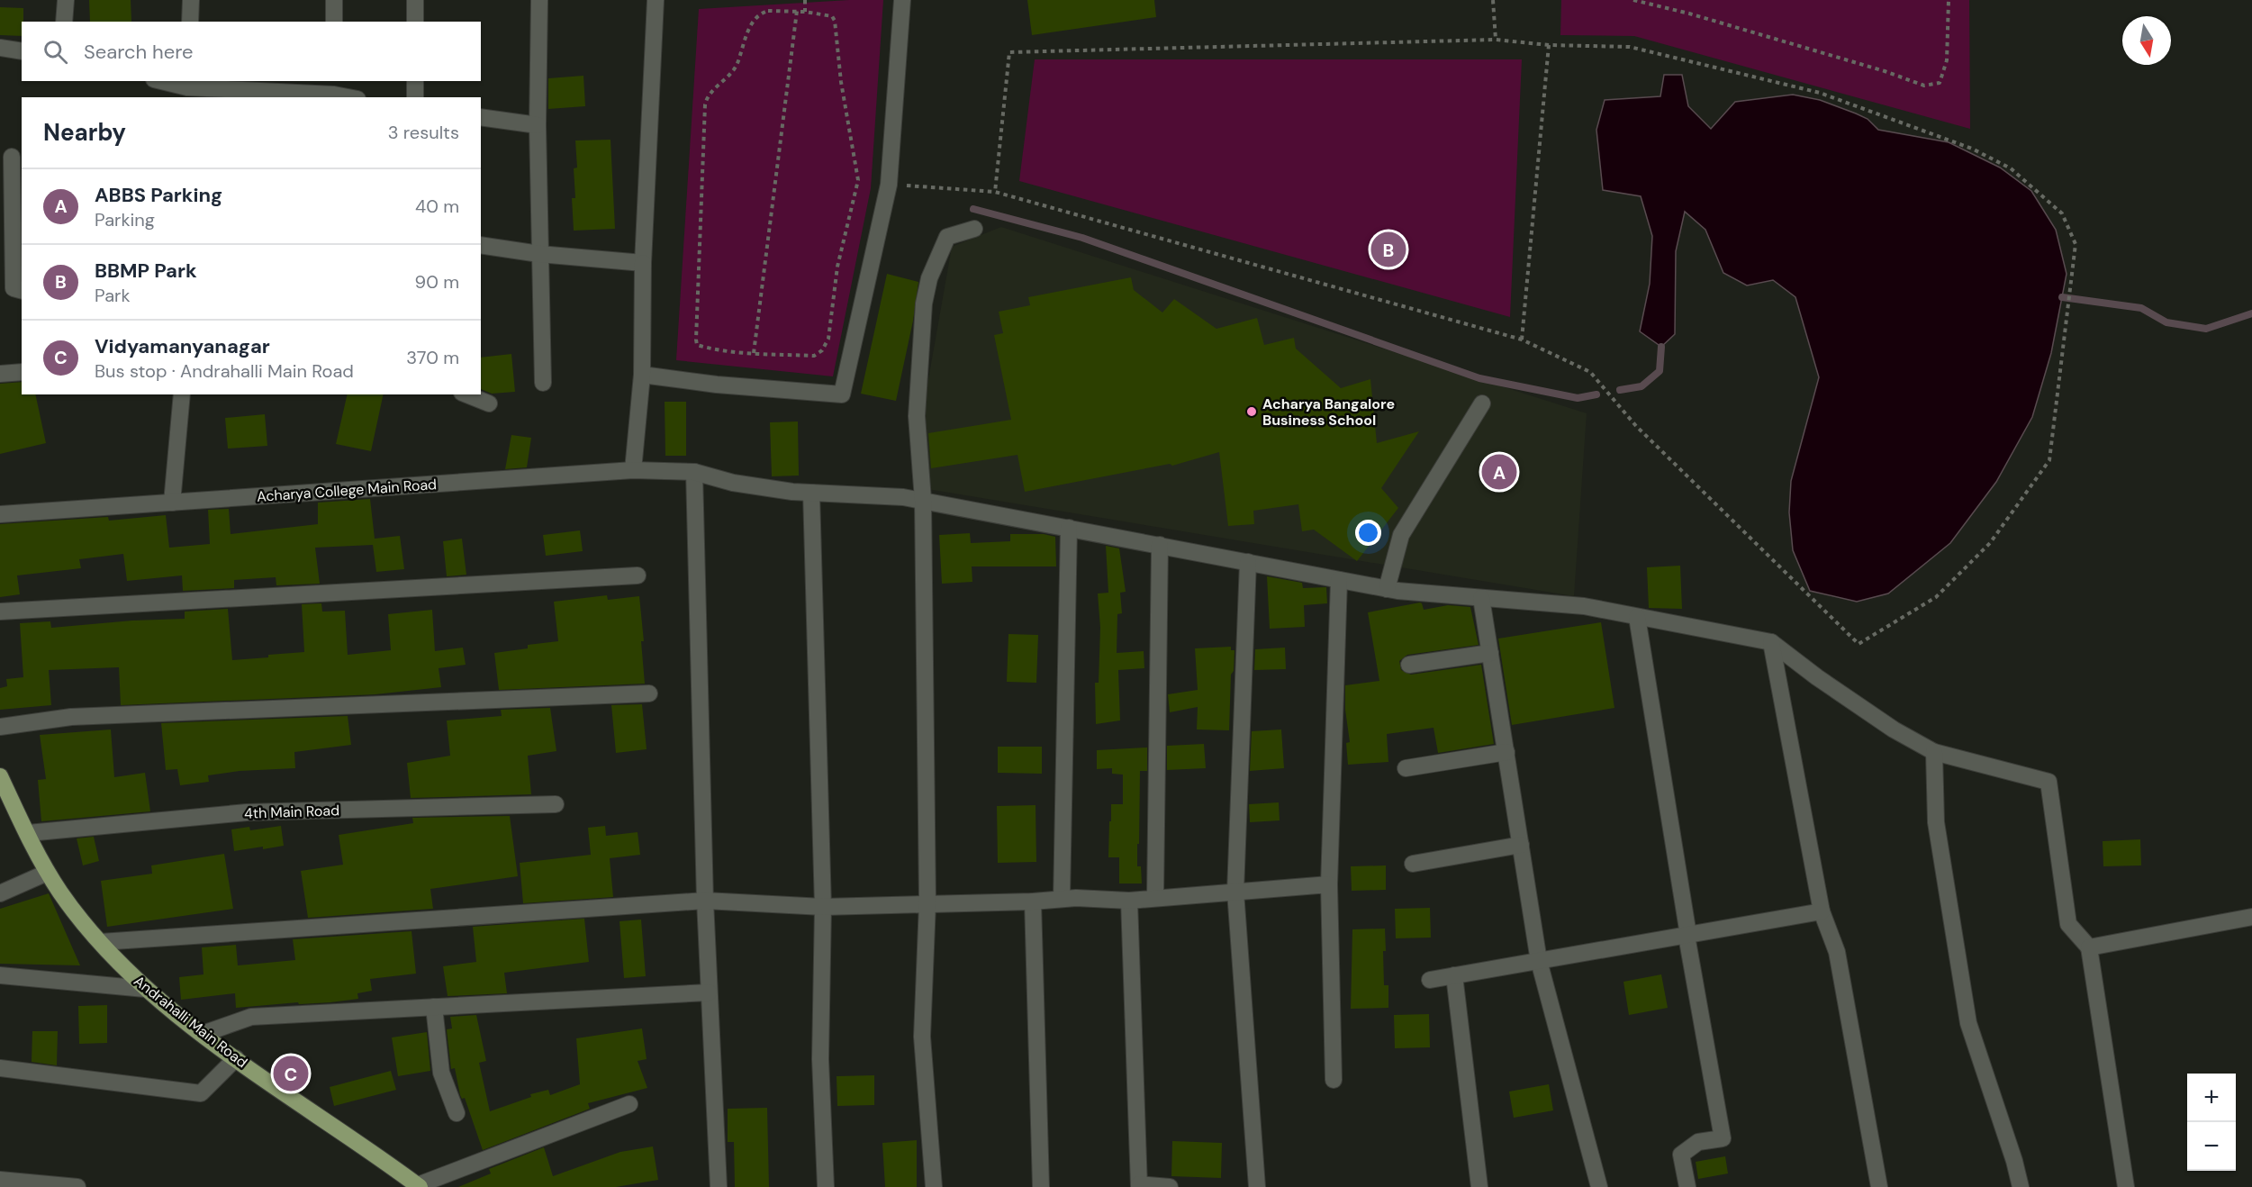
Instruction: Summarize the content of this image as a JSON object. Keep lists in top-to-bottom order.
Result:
{
  "streets": {
    "main road": ["Andrahalli Main Road"],
    "street": ["Acharya College Main Road", "4th Main Road"]
  },
  "crossings": [
    ["4th Main Road", "Andrahalli Main Road"]
  ],
  "places": ["Acharya Bangalore Business School"],
  "north": "bottom",
  "page": {
    "search": "Search here",
    "heading": ["Nearby", "3 results"],
    "list": [
      {
        "mark": "A",
        "name": "ABBS Parking",
        "note": "Parking",
        "value": "40 m"
      },
      {
        "mark": "B",
        "name": "BBMP Park",
        "note": "Park",
        "value": "90 m"
      },
      {
        "mark": "C",
        "name": "Vidyamanyanagar",
        "note": "Bus stop · Andrahalli Main Road",
        "value": "370 m"
      }
    ],
    "pins": ["B", "A", "C"],
    "map_buttons": ["+", "−"]
  }
}
